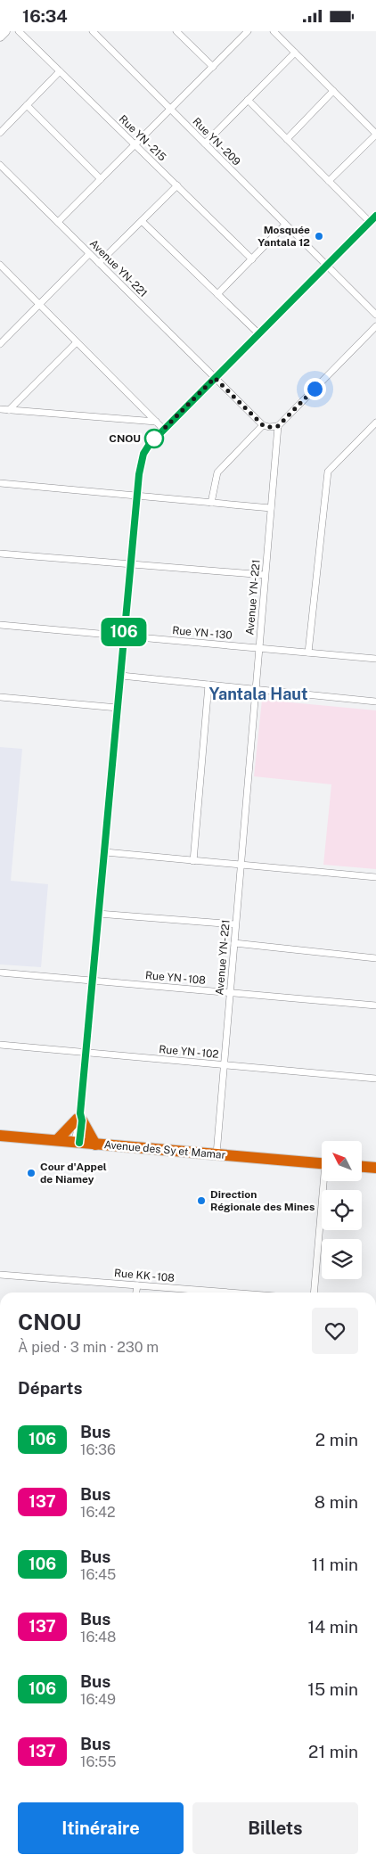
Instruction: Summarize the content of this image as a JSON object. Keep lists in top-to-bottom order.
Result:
{
  "streets": {
    "highway": ["Avenue des Sy et Mamar"],
    "street": [
      "Rue YN - 215",
      "Rue YN - 209",
      "Avenue YN- 221",
      "Rue YN - 130",
      "Rue YN - 108",
      "Rue YN - 102",
      "Rue KK - 108"
    ]
  },
  "crossings": [
    ["Avenue YN- 221", "Rue YN - 130"],
    ["Avenue YN- 221", "Rue YN - 108"],
    ["Avenue YN- 221", "Rue YN - 102"],
    ["Avenue YN- 221", "Avenue des Sy et Mamar"]
  ],
  "districts": ["Yantala Haut"],
  "places": [
    "Mosquée Yantala 12",
    "CNOU",
    "Cour d'Appel de Niamey",
    "Direction Régionale des Mines"
  ],
  "lines": ["bus line 106"],
  "north": "top left",
  "page": {
    "status": "16:34",
    "on_map": "106",
    "heading": [
      ["CNOU", "À pied · 3 min · 230 m"],
      "Départs"
    ],
    "list": [
      {
        "mark": "106",
        "name": "Bus",
        "note": "16:36",
        "value": "2 min"
      },
      {
        "mark": "137",
        "name": "Bus",
        "note": "16:42",
        "value": "8 min"
      },
      {
        "mark": "106",
        "name": "Bus",
        "note": "16:45",
        "value": "11 min"
      },
      {
        "mark": "137",
        "name": "Bus",
        "note": "16:48",
        "value": "14 min"
      },
      {
        "mark": "106",
        "name": "Bus",
        "note": "16:49",
        "value": "15 min"
      },
      {
        "mark": "137",
        "name": "Bus",
        "note": "16:55",
        "value": "21 min"
      }
    ],
    "buttons": ["Itinéraire", "Billets"]
  }
}
